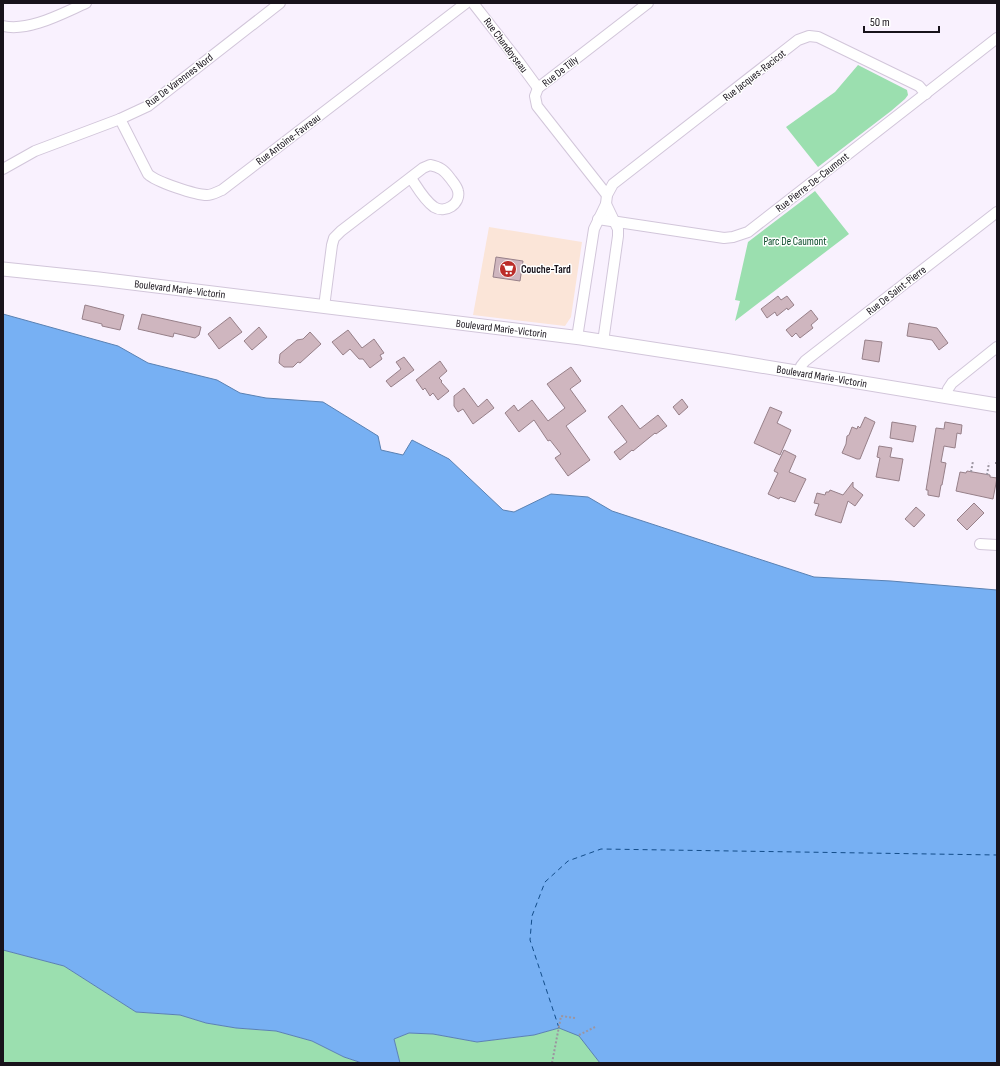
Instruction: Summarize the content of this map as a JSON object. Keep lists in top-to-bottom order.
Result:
{
  "streets": {
    "street": [
      "Rue Chandoyseau",
      "Rue De Tilly",
      "Rue Jacques-Racicot",
      "Rue De Varennes Nord",
      "Rue Antoine-Favreau",
      "Rue Pierre-De-Caumont",
      "Boulevard Marie-Victorin",
      "Rue De Saint-Pierre"
    ]
  },
  "crossings": [
    ["Rue Chandoyseau", "Rue De Tilly"],
    ["Rue De Tilly", "Rue Jacques-Racicot"],
    ["Rue Jacques-Racicot", "Rue Pierre-De-Caumont"],
    ["Rue Jacques-Racicot", "Boulevard Marie-Victorin"],
    ["Rue De Varennes Nord", "Rue Antoine-Favreau"],
    ["Boulevard Marie-Victorin", "Rue De Saint-Pierre"]
  ],
  "parks": ["Parc De Caumont"],
  "places": {
    "supermarket": ["Couche-Tard"]
  },
  "scale_bar": "50 m"
}
